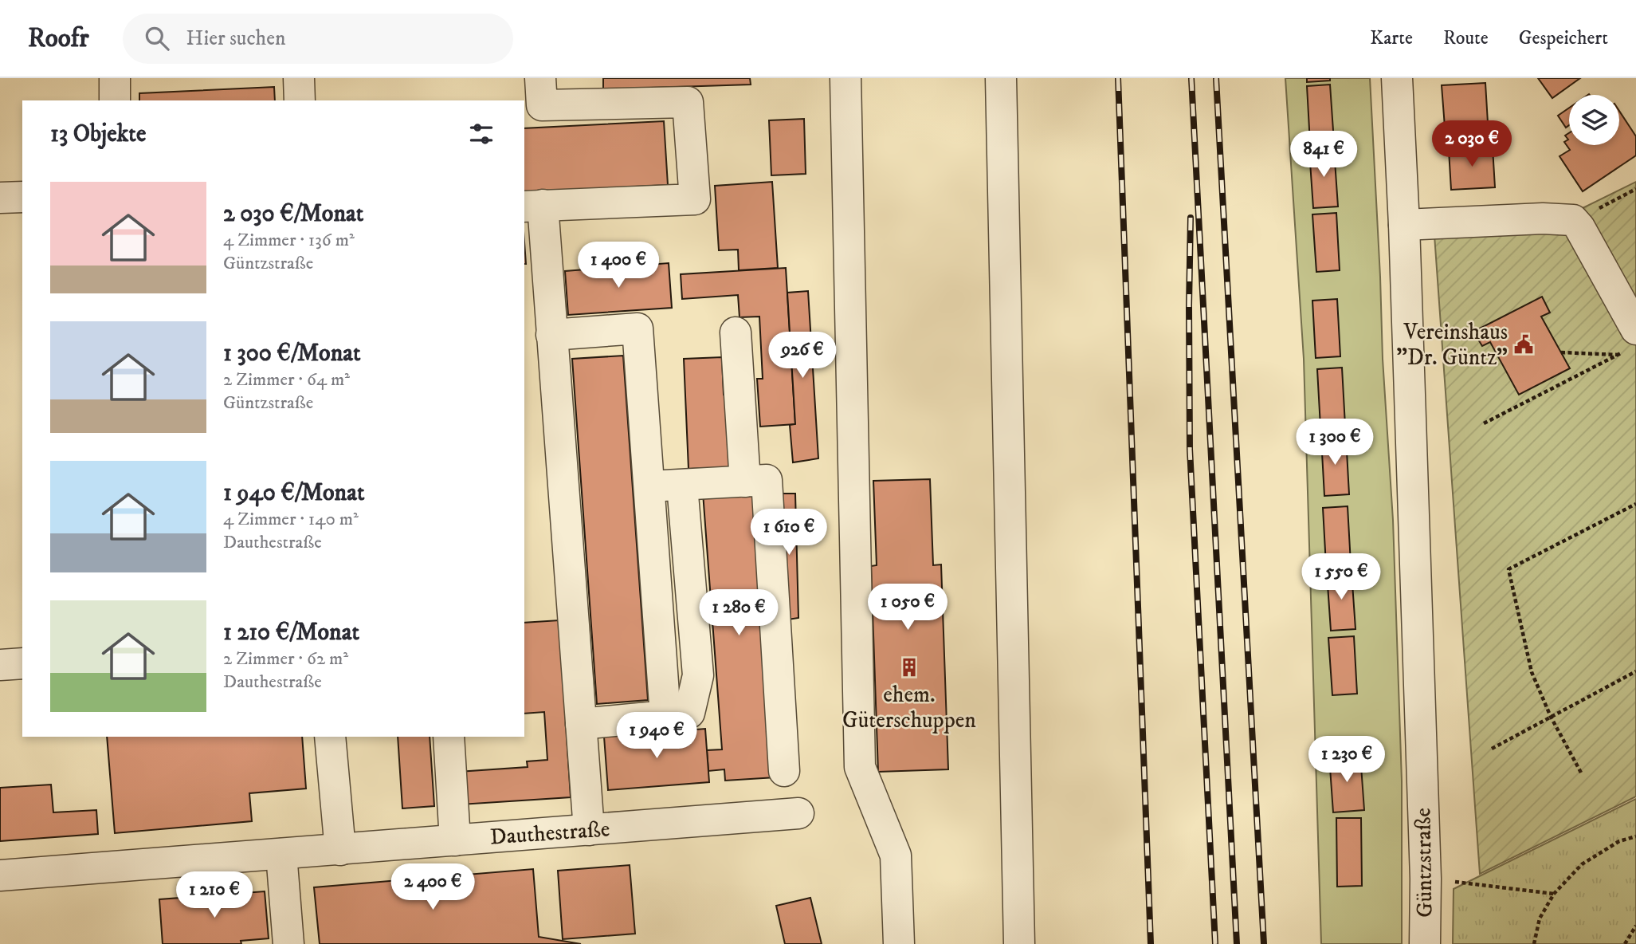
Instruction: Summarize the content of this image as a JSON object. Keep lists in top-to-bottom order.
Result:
{
  "streets": {
    "street": ["Dauthestraße", "Güntzstraße"]
  },
  "places": {
    "public building": ["Vereinshaus \"Dr. Güntz\""],
    "building": ["ehem. Güterschuppen"]
  },
  "page": {
    "header": "Roofr",
    "search": "Hier suchen",
    "nav": ["Karte", "Route", "Gespeichert"],
    "heading": "13 Objekte",
    "price": [
      "2 030 €",
      "841 €",
      "1 400 €",
      "926 €",
      "1 300 €",
      "1 610 €",
      "1 550 €",
      "1 050 €",
      "1 280 €",
      "1 940 €",
      "1 230 €",
      "2 400 €",
      "1 210 €"
    ],
    "list": [
      {
        "name": "2 030 €/Monat",
        "note": "4 Zimmer · 136 m² · Güntzstraße"
      },
      {
        "name": "1 300 €/Monat",
        "note": "2 Zimmer · 64 m² · Güntzstraße"
      },
      {
        "name": "1 940 €/Monat",
        "note": "4 Zimmer · 140 m² · Dauthestraße"
      },
      {
        "name": "1 210 €/Monat",
        "note": "2 Zimmer · 62 m² · Dauthestraße"
      }
    ]
  }
}
